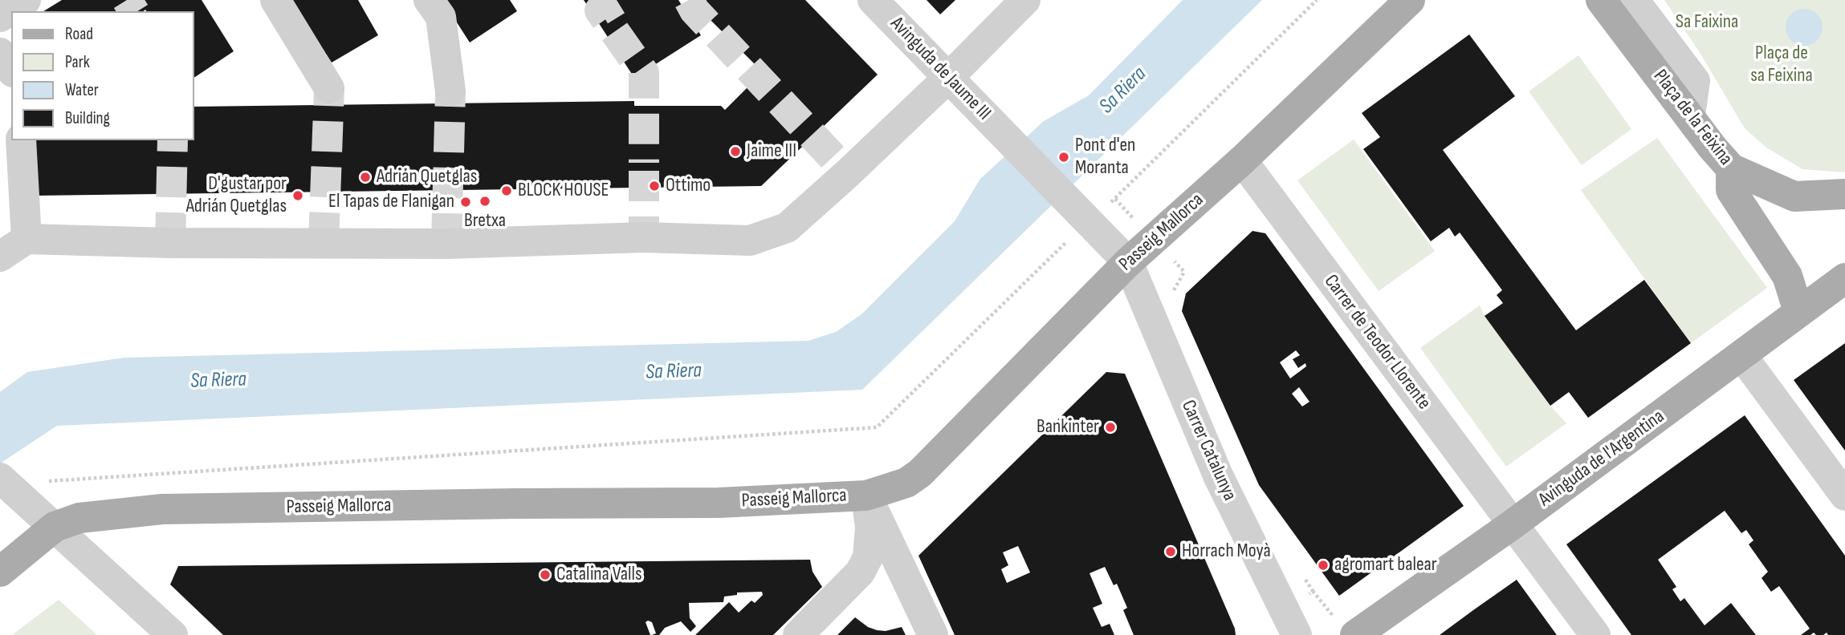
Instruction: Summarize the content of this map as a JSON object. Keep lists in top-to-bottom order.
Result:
{
  "streets": {
    "main road": ["Plaça de la Feixina", "Passeig Mallorca", "Avinguda de l'Argentina"],
    "street": ["Avinguda de Jaume III", "Carrer de Teodor Llorente", "Carrer Catalunya"]
  },
  "crossings": [
    ["Passeig Mallorca", "Carrer de Teodor Llorente"],
    ["Passeig Mallorca", "Carrer Catalunya"],
    ["Carrer de Teodor Llorente", "Avinguda de l'Argentina"]
  ],
  "water": ["Sa Riera"],
  "parks": ["Sa Faixina", "Plaça de sa Feixina"],
  "places": [
    "Jaime III",
    "Pont d'en Moranta",
    "Adrián Quetglas",
    "Ottimo",
    "BLOCK HOUSE",
    "D'gustar por Adrián Quetglas",
    "Bretxa",
    "El Tapas de Flanigan",
    "Bankinter",
    "Horrach Moyà",
    "agromart balear",
    "Catalina Valls"
  ],
  "legend": [
    "Road",
    "Park",
    "Water",
    "Building"
  ]
}
